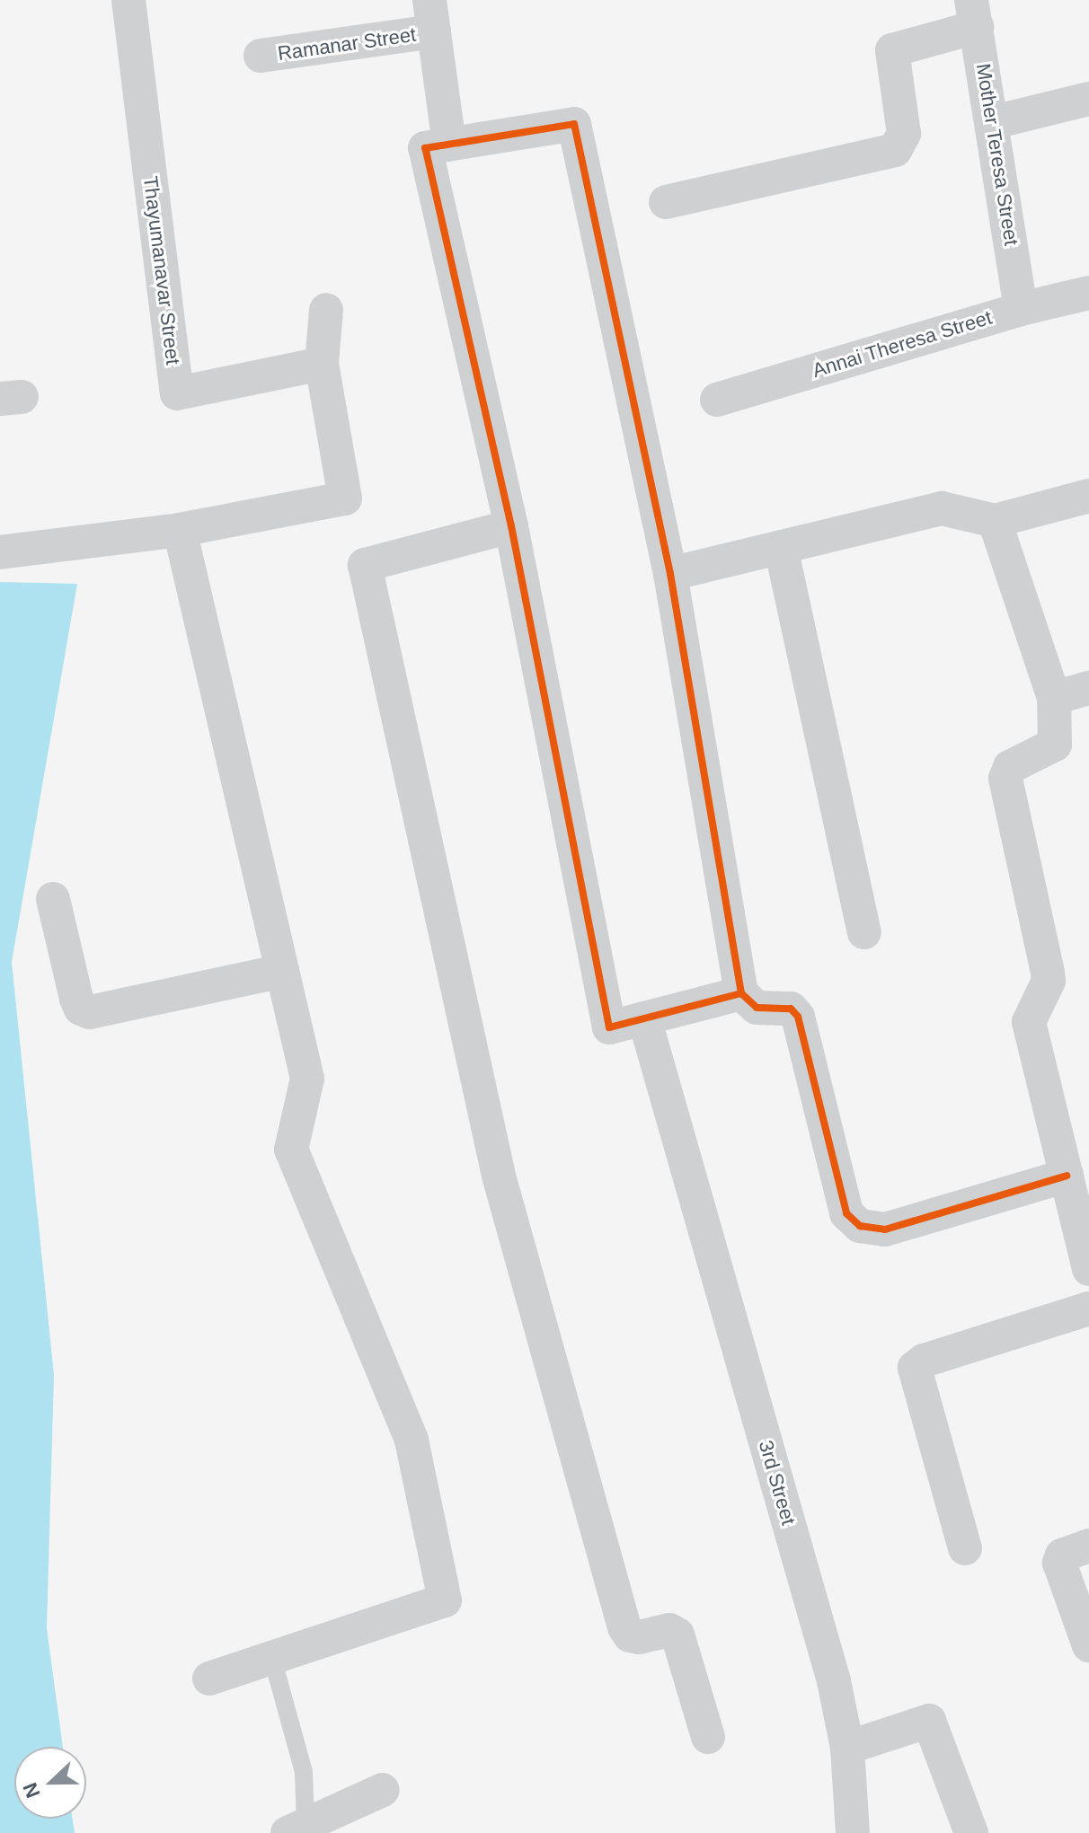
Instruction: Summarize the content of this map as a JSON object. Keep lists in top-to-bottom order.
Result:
{
  "streets": {
    "street": [
      "Ramanar Street",
      "Mother Teresa Street",
      "Thayumanavar Street",
      "Annai Theresa Street",
      "3rd Street"
    ]
  },
  "crossings": [
    ["Mother Teresa Street", "Annai Theresa Street"]
  ],
  "north": "left"
}
